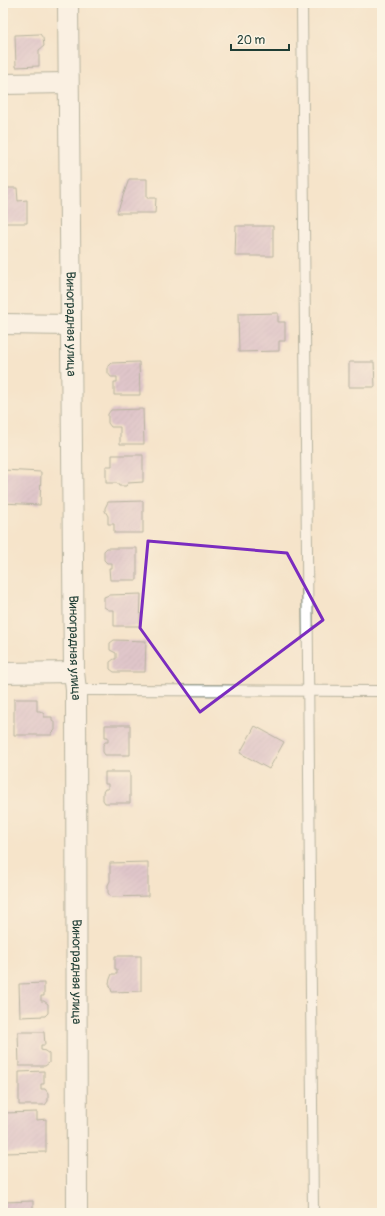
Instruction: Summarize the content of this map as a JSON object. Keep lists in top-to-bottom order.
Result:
{
  "streets": {
    "street": ["Виноградная улица"]
  },
  "scale_bar": "20 m"
}
